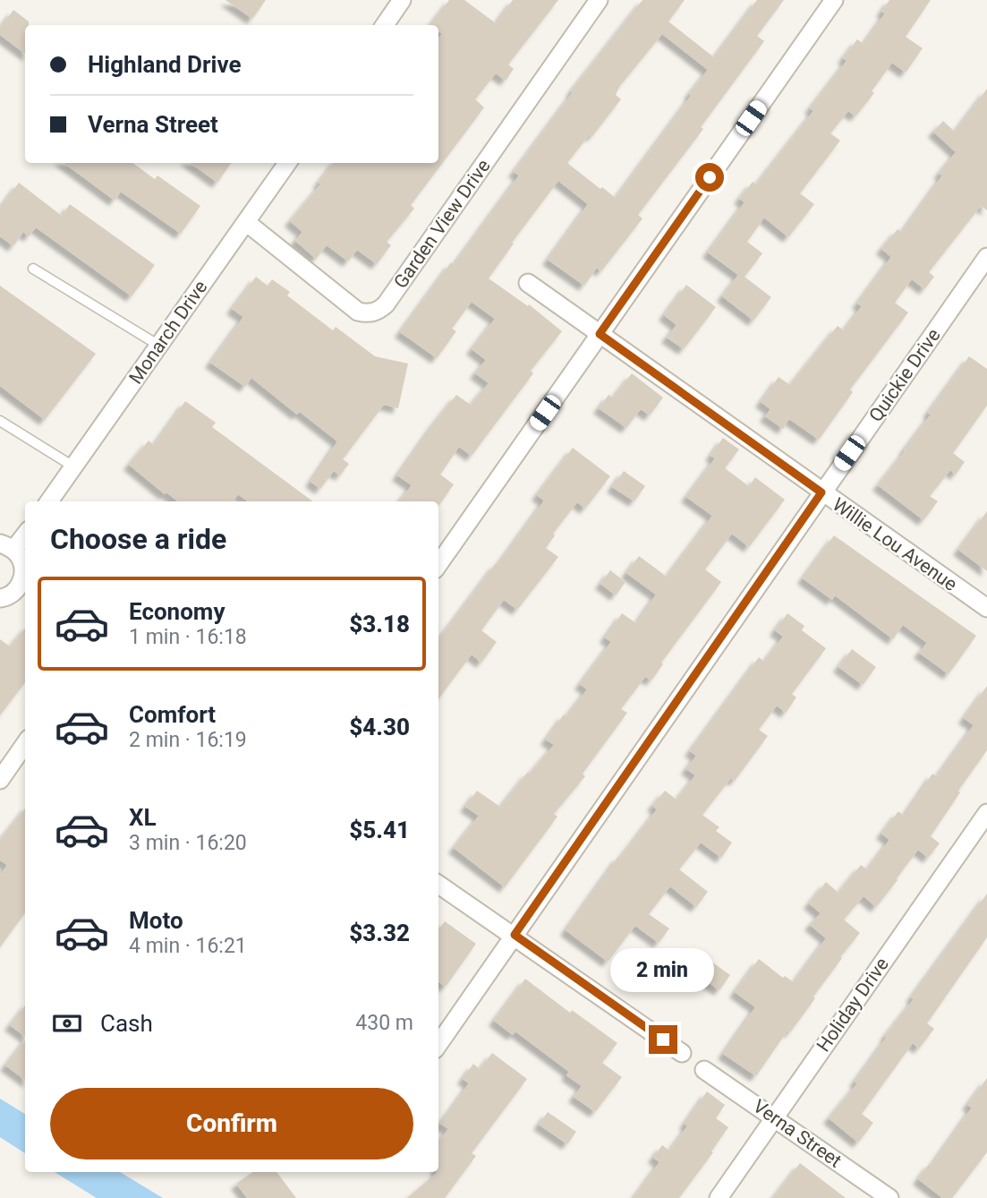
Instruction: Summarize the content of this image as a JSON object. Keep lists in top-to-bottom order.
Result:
{
  "streets": {
    "street": [
      "Garden View Drive",
      "Monarch Drive",
      "Quickie Drive",
      "Willie Lou Avenue",
      "Holiday Drive",
      "Verna Street"
    ]
  },
  "crossings": [
    ["Garden View Drive", "Monarch Drive"],
    ["Quickie Drive", "Willie Lou Avenue"],
    ["Holiday Drive", "Verna Street"]
  ],
  "page": {
    "banner": ["Highland Drive", "Verna Street"],
    "heading": "Choose a ride",
    "list": [
      {
        "name": "Economy",
        "note": "1 min · 16:18",
        "value": "$3.18"
      },
      {
        "name": "Comfort",
        "note": "2 min · 16:19",
        "value": "$4.30"
      },
      {
        "name": "XL",
        "note": "3 min · 16:20",
        "value": "$5.41"
      },
      {
        "name": "Moto",
        "note": "4 min · 16:21",
        "value": "$3.32"
      }
    ],
    "bubble": "2 min",
    "pay": ["Cash", "430 m"],
    "buttons": "Confirm"
  }
}
